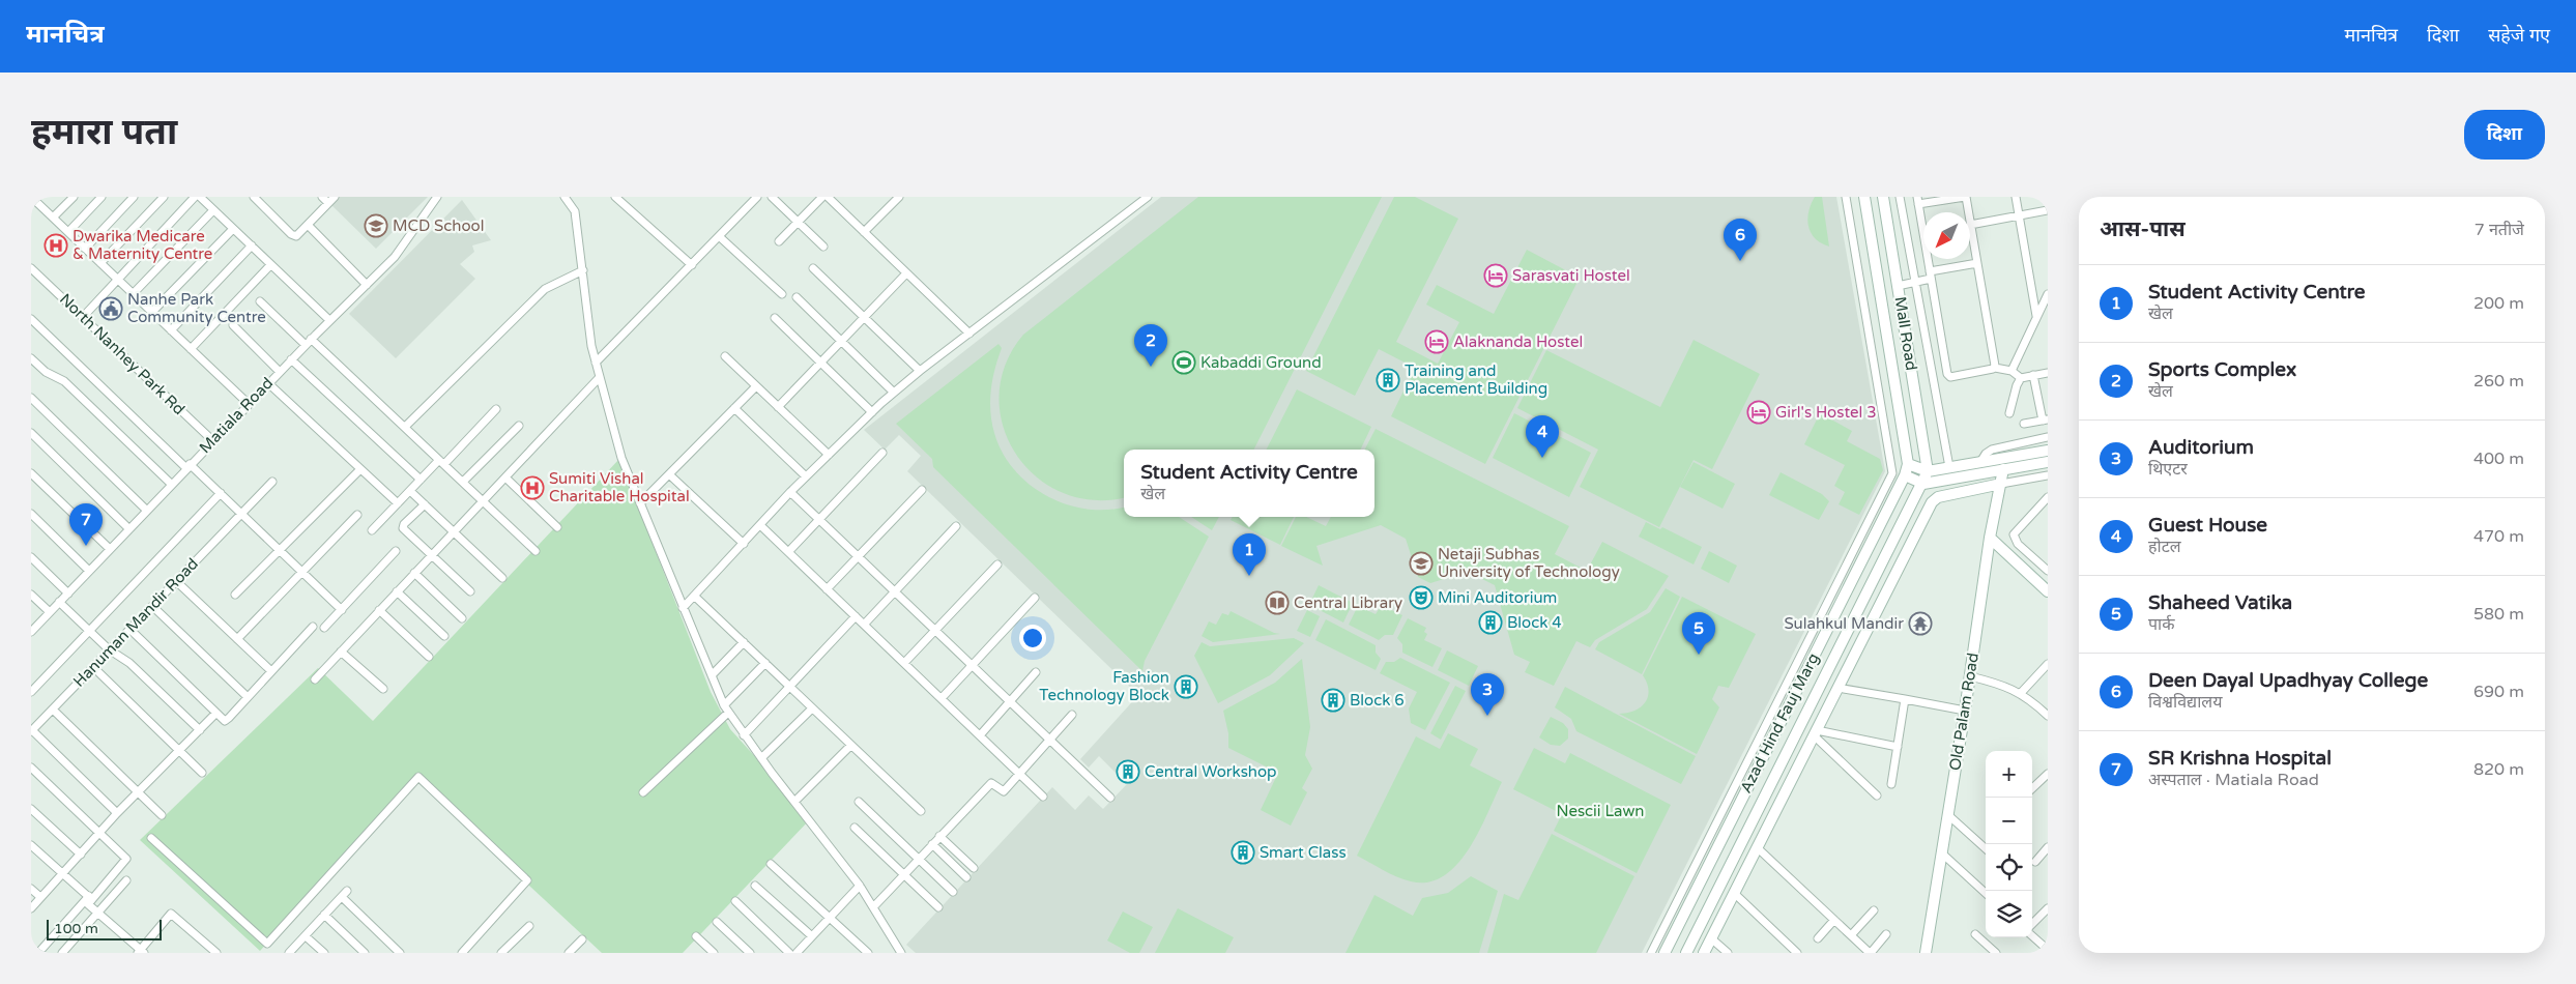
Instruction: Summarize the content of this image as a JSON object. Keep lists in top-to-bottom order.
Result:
{
  "streets": {
    "main road": ["Mall Road", "Old Palam Road", "Azad Hind Fauj Marg"],
    "street": ["North Nanhey Park Rd", "Matiala Road", "Hanuman Mandir Road"]
  },
  "crossings": [
    ["Mall Road", "Azad Hind Fauj Marg"],
    ["North Nanhey Park Rd", "Matiala Road"]
  ],
  "parks": ["Nescii Lawn"],
  "places": {
    "school or university": ["MCD School", "Netaji Subhas University of Technology"],
    "hospital": ["Dwarika Medicare & Maternity Centre", "Sumiti Vishal Charitable Hospital"],
    "hotel": ["Sarasvati Hostel", "Alaknanda Hostel", "Girl's Hostel 3"],
    "public building": ["Nanhe Park Community Centre"],
    "sports": ["Kabaddi Ground"],
    "building": [
      "Training and Placement Building",
      "Block 4",
      "Fashion Technology Block",
      "Block 6",
      "Central Workshop",
      "Smart Class"
    ],
    "theatre": ["Mini Auditorium"],
    "library": ["Central Library"],
    "temple": ["Sulahkul Mandir"]
  },
  "scale_bar": "100 m",
  "north": "bottom left",
  "page": {
    "header": "मानचित्र",
    "nav": ["मानचित्र", "दिशा", "सहेजे गए"],
    "buttons": "दिशा",
    "title": "हमारा पता",
    "heading": ["आस-पास", "7 नतीजे"],
    "pins": [
      "6",
      "2",
      "4",
      "7",
      "1",
      "5",
      "3"
    ],
    "list": [
      {
        "mark": "1",
        "name": "Student Activity Centre",
        "note": "खेल",
        "value": "200 m"
      },
      {
        "mark": "2",
        "name": "Sports Complex",
        "note": "खेल",
        "value": "260 m"
      },
      {
        "mark": "3",
        "name": "Auditorium",
        "note": "थिएटर",
        "value": "400 m"
      },
      {
        "mark": "4",
        "name": "Guest House",
        "note": "होटल",
        "value": "470 m"
      },
      {
        "mark": "5",
        "name": "Shaheed Vatika",
        "note": "पार्क",
        "value": "580 m"
      },
      {
        "mark": "6",
        "name": "Deen Dayal Upadhyay College",
        "note": "विश्वविद्यालय",
        "value": "690 m"
      },
      {
        "mark": "7",
        "name": "SR Krishna Hospital",
        "note": "अस्पताल · Matiala Road",
        "value": "820 m"
      }
    ],
    "popup": ["Student Activity Centre", "खेल"],
    "map_buttons": ["+", "−"],
    "scale": "100 m"
  }
}
